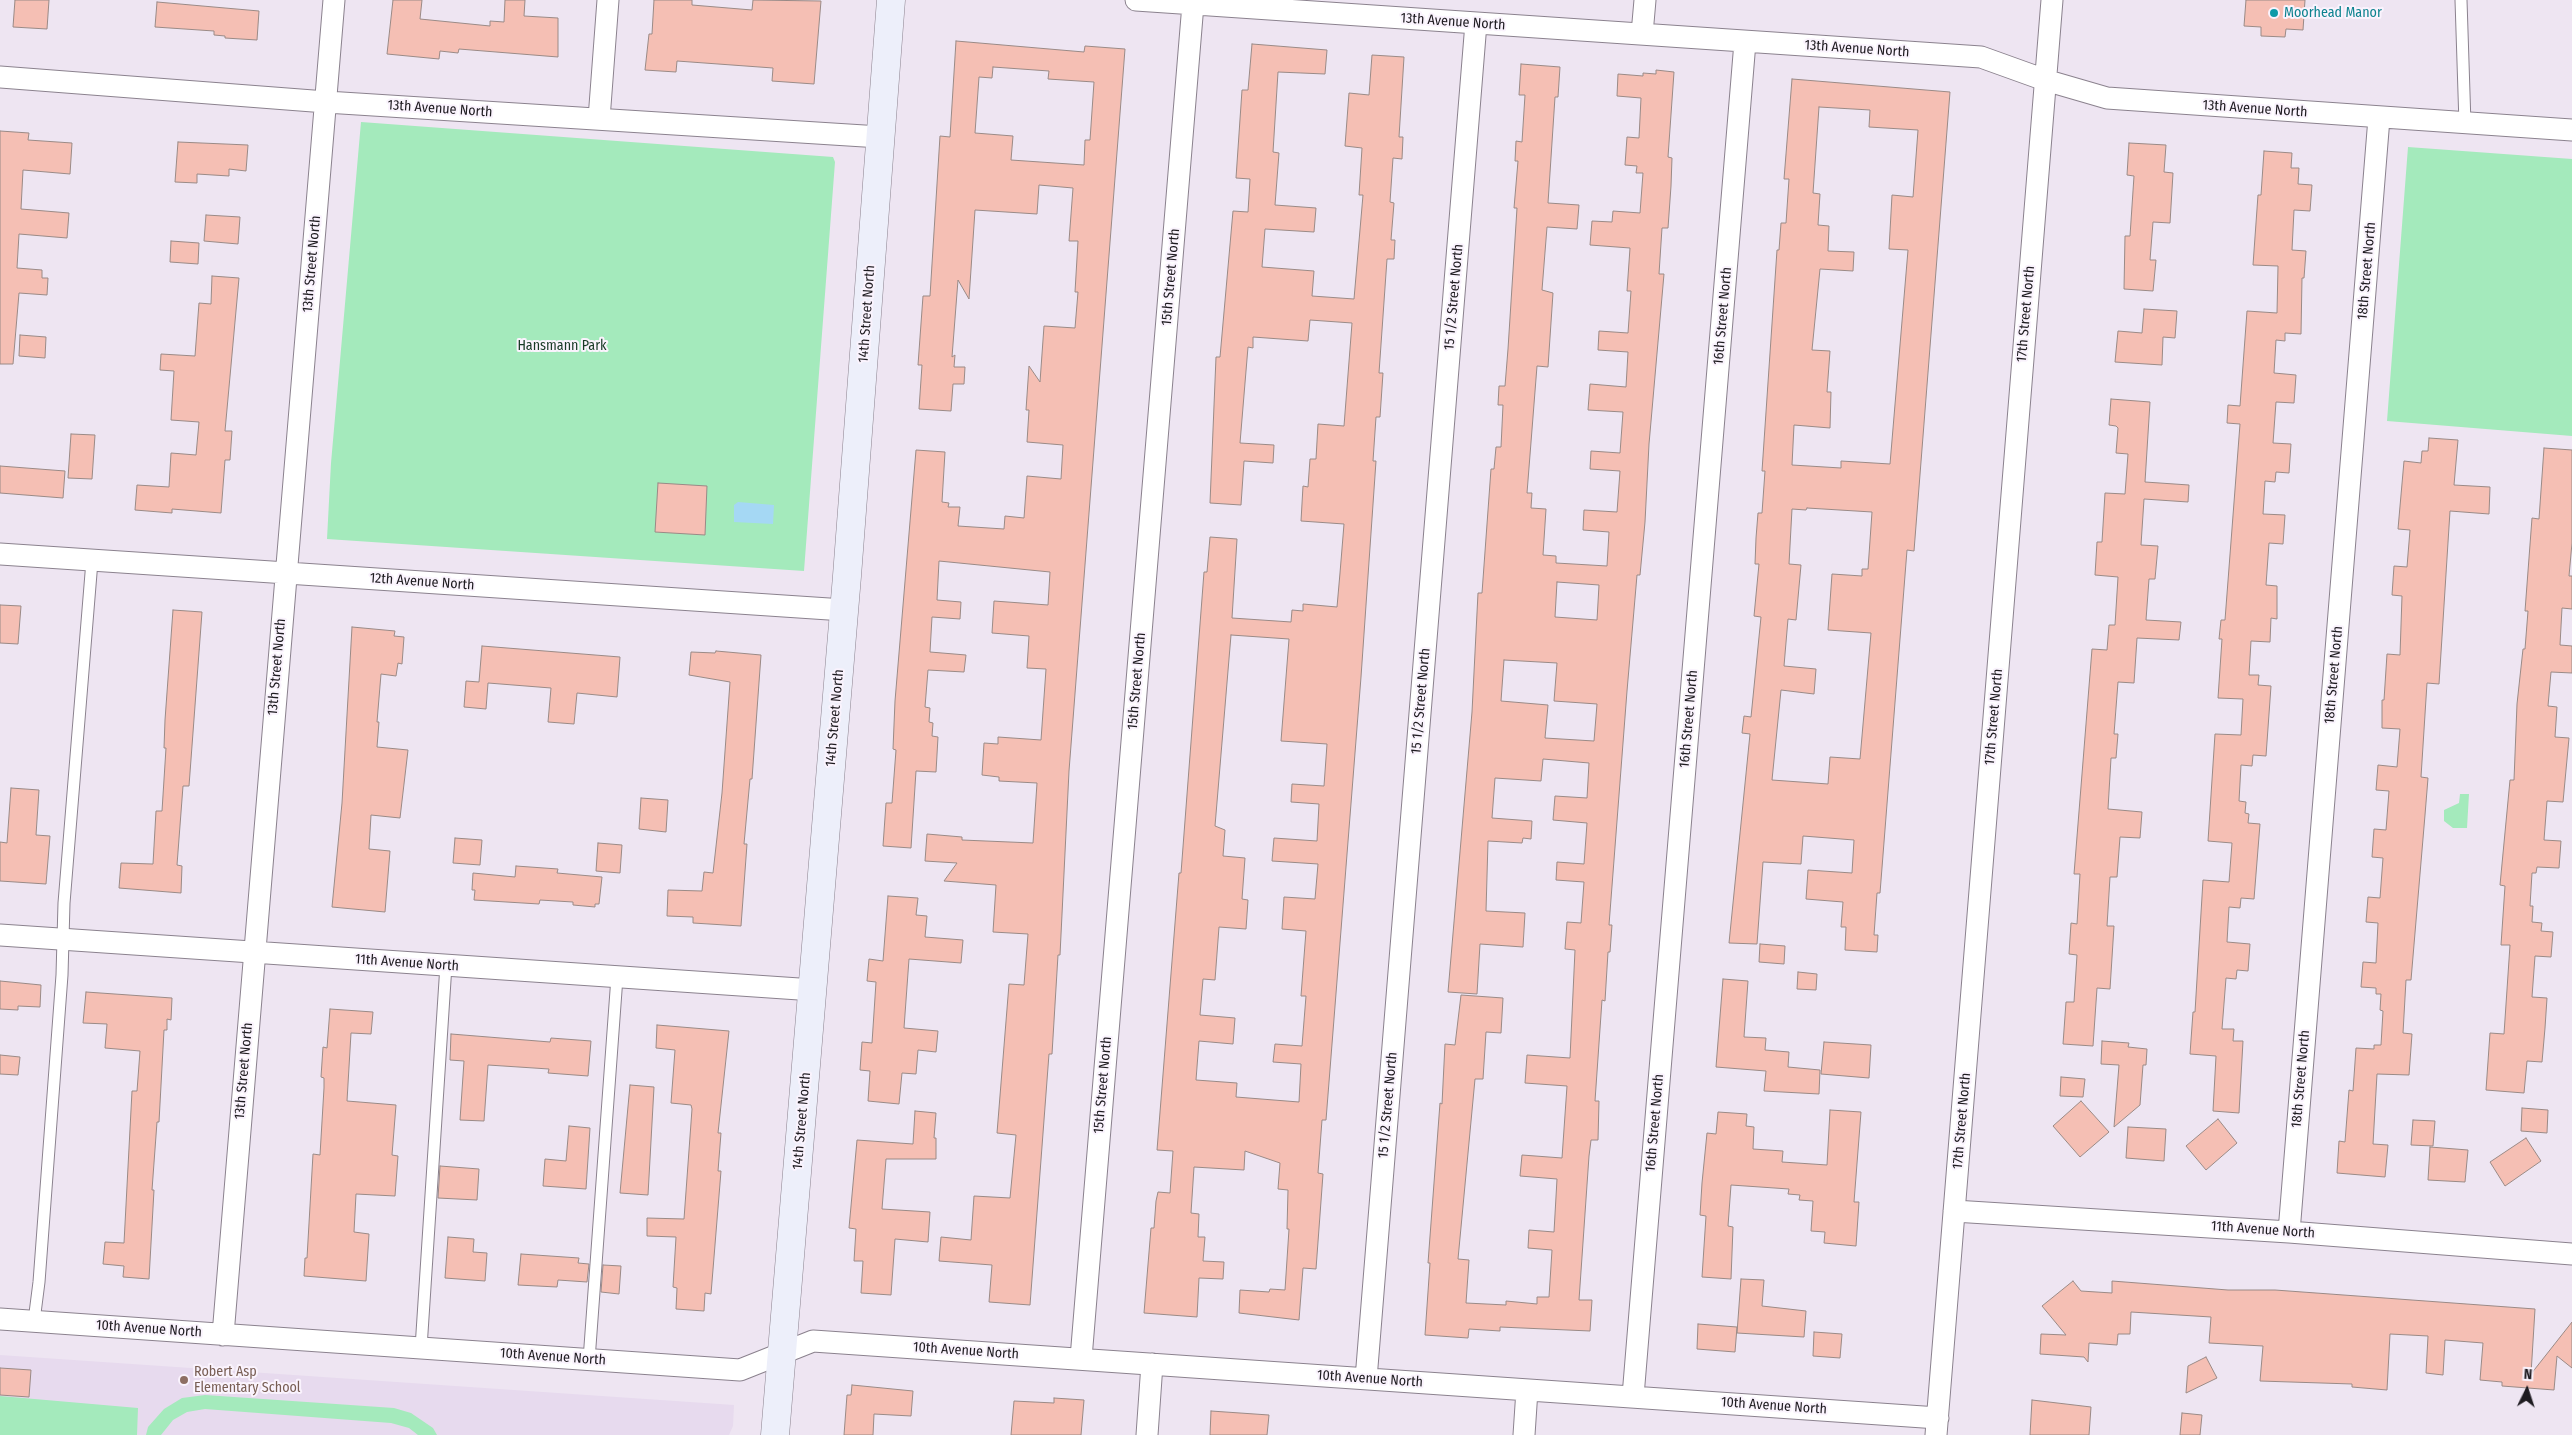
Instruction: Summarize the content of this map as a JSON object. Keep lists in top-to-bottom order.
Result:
{
  "streets": {
    "street": [
      "13th Avenue North",
      "13th Street North",
      "18th Street North",
      "15th Street North",
      "15 1/2 Street North",
      "14th Street North",
      "17th Street North",
      "16th Street North",
      "12th Avenue North",
      "11th Avenue North",
      "10th Avenue North"
    ]
  },
  "crossings": [
    ["13th Avenue North", "13th Street North"],
    ["13th Avenue North", "18th Street North"],
    ["13th Avenue North", "15th Street North"],
    ["13th Avenue North", "15 1/2 Street North"],
    ["13th Avenue North", "14th Street North"],
    ["13th Avenue North", "17th Street North"],
    ["13th Avenue North", "16th Street North"],
    ["13th Street North", "12th Avenue North"],
    ["13th Street North", "11th Avenue North"],
    ["13th Street North", "10th Avenue North"],
    ["18th Street North", "11th Avenue North"],
    ["15th Street North", "10th Avenue North"],
    ["15 1/2 Street North", "10th Avenue North"],
    ["14th Street North", "12th Avenue North"],
    ["14th Street North", "11th Avenue North"],
    ["14th Street North", "10th Avenue North"],
    ["17th Street North", "11th Avenue North"],
    ["17th Street North", "10th Avenue North"],
    ["16th Street North", "10th Avenue North"]
  ],
  "parks": ["Hansmann Park"],
  "places": ["Moorhead Manor", "Robert Asp Elementary School"],
  "north": "top"
}
